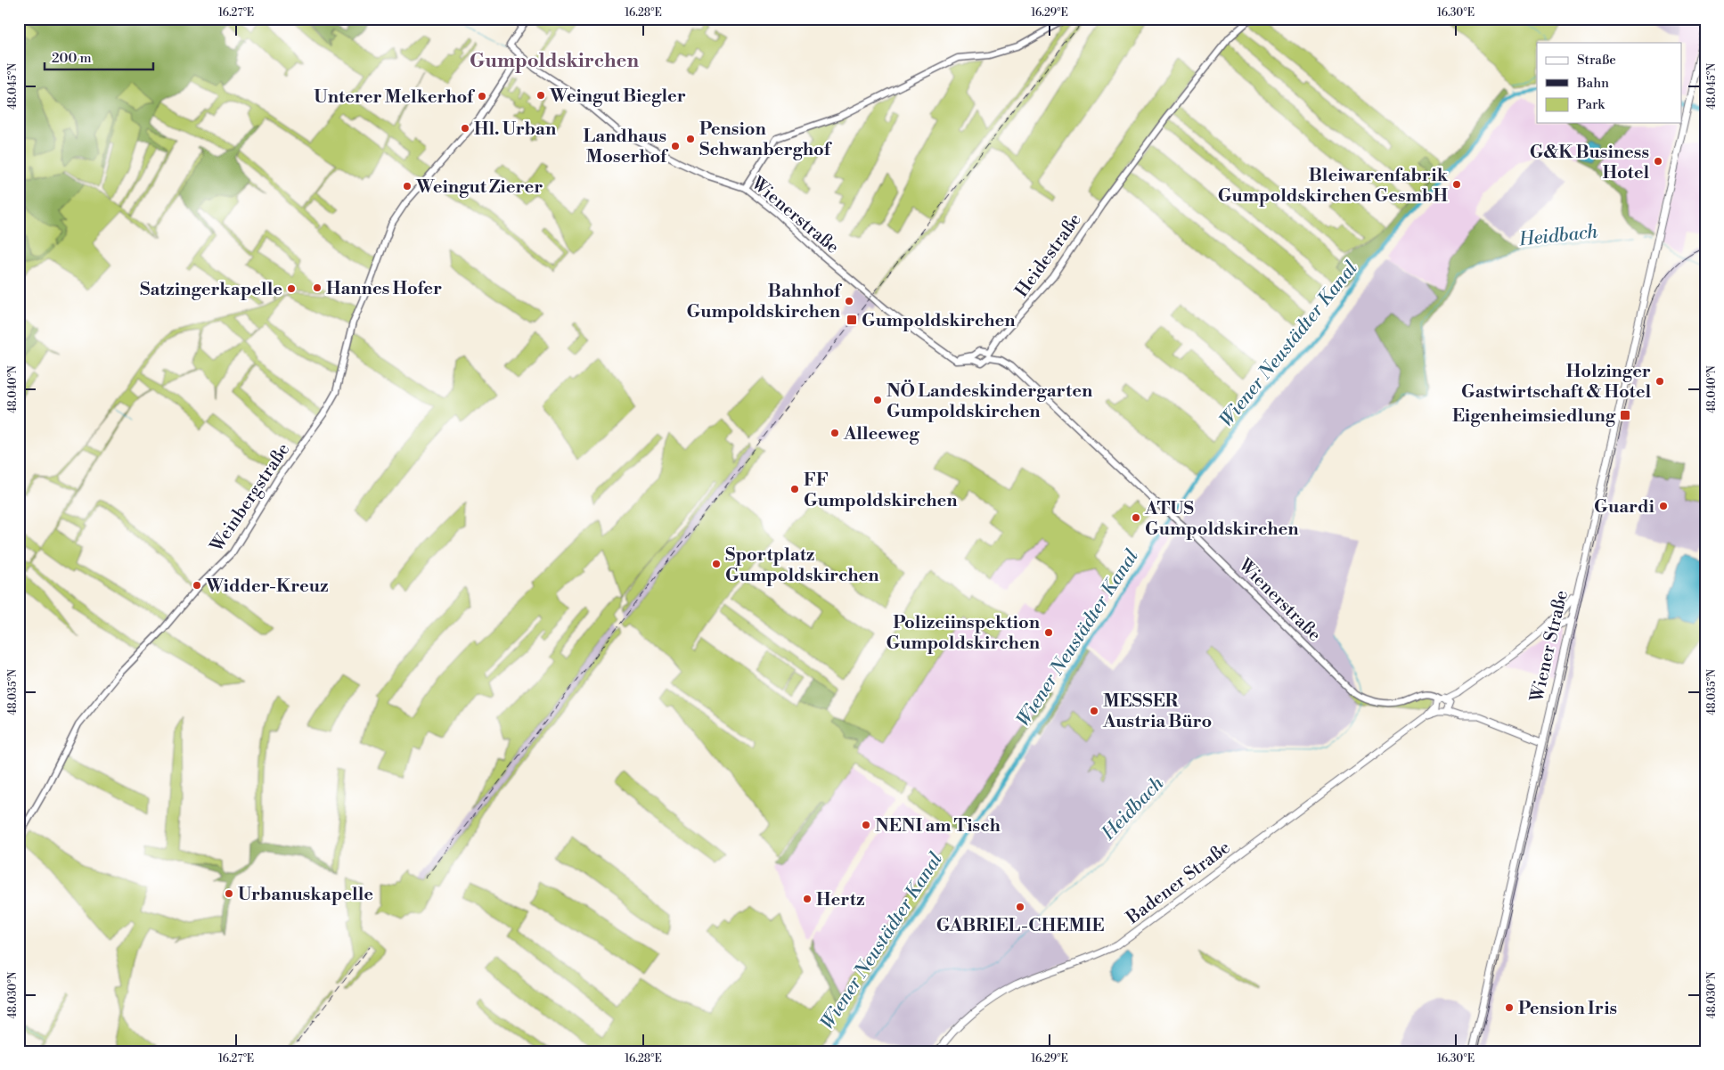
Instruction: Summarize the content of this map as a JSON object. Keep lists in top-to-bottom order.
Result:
{
  "streets": {
    "main road": ["Wiener Straße", "Badener Straße"],
    "street": ["Wienerstraße", "Heidestraße", "Weinbergstraße"]
  },
  "crossings": [
    ["Wienerstraße", "Heidestraße"],
    ["Wienerstraße", "Weinbergstraße"],
    ["Wienerstraße", "Badener Straße"]
  ],
  "districts": ["Gumpoldskirchen"],
  "water": ["Heidbach", "Wiener Neustädter Kanal"],
  "places": {
    "other": [
      "Weingut Biegler",
      "Unterer Melkerhof",
      "Hl. Urban",
      "Pension Schwanberghof",
      "Landhaus Moserhof",
      "G&K Business Hotel",
      "Bleiwarenfabrik Gumpoldskirchen GesmbH",
      "Weingut Zierer",
      "Hannes Hofer",
      "Satzingerkapelle",
      "Bahnhof Gumpoldskirchen",
      "Holzinger Gastwirtschaft & Hotel",
      "NÖ Landeskindergarten Gumpoldskirchen",
      "Alleeweg",
      "FF Gumpoldskirchen",
      "Guardi",
      "ATUS Gumpoldskirchen",
      "Sportplatz Gumpoldskirchen",
      "Widder-Kreuz",
      "Polizeiinspektion Gumpoldskirchen",
      "MESSER Austria Büro",
      "NENI am Tisch",
      "Urbanuskapelle",
      "Hertz",
      "GABRIEL-CHEMIE",
      "Pension Iris"
    ],
    "transit": ["Gumpoldskirchen", "Eigenheimsiedlung"]
  },
  "legend": ["Straße", "Bahn", "Park"],
  "scale_bar": "200 m",
  "coordinates": [
    "16.27°E",
    "16.28°E",
    "16.29°E",
    "16.30°E",
    "48.045°N",
    "48.040°N",
    "48.035°N",
    "48.030°N"
  ]
}
